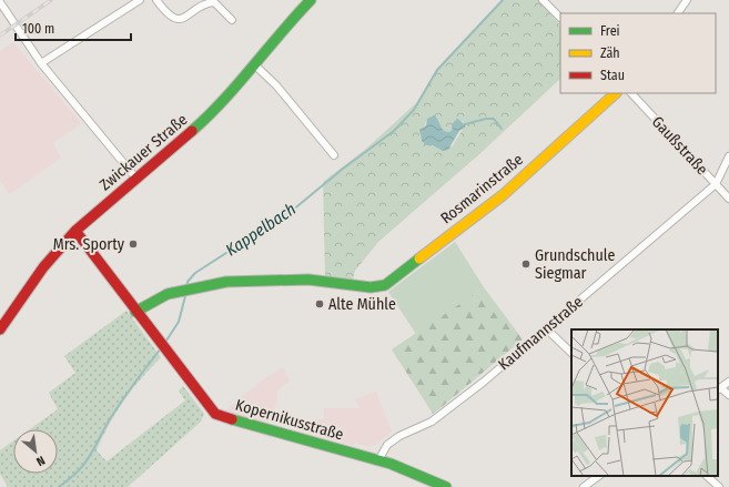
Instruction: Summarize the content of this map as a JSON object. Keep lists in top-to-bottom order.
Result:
{
  "streets": {
    "street": [
      "Gaußstraße",
      "Zwickauer Straße",
      "Rosmarinstraße",
      "Kaufmannstraße",
      "Kopernikusstraße"
    ]
  },
  "crossings": [
    ["Gaußstraße", "Kaufmannstraße"],
    ["Zwickauer Straße", "Kopernikusstraße"],
    ["Rosmarinstraße", "Kopernikusstraße"],
    ["Kaufmannstraße", "Kopernikusstraße"]
  ],
  "water": ["Kappelbach"],
  "places": ["Mrs. Sporty", "Grundschule Siegmar", "Alte Mühle"],
  "legend": ["Frei", "Zäh", "Stau"],
  "scale_bar": "100 m",
  "north": "bottom right"
}
